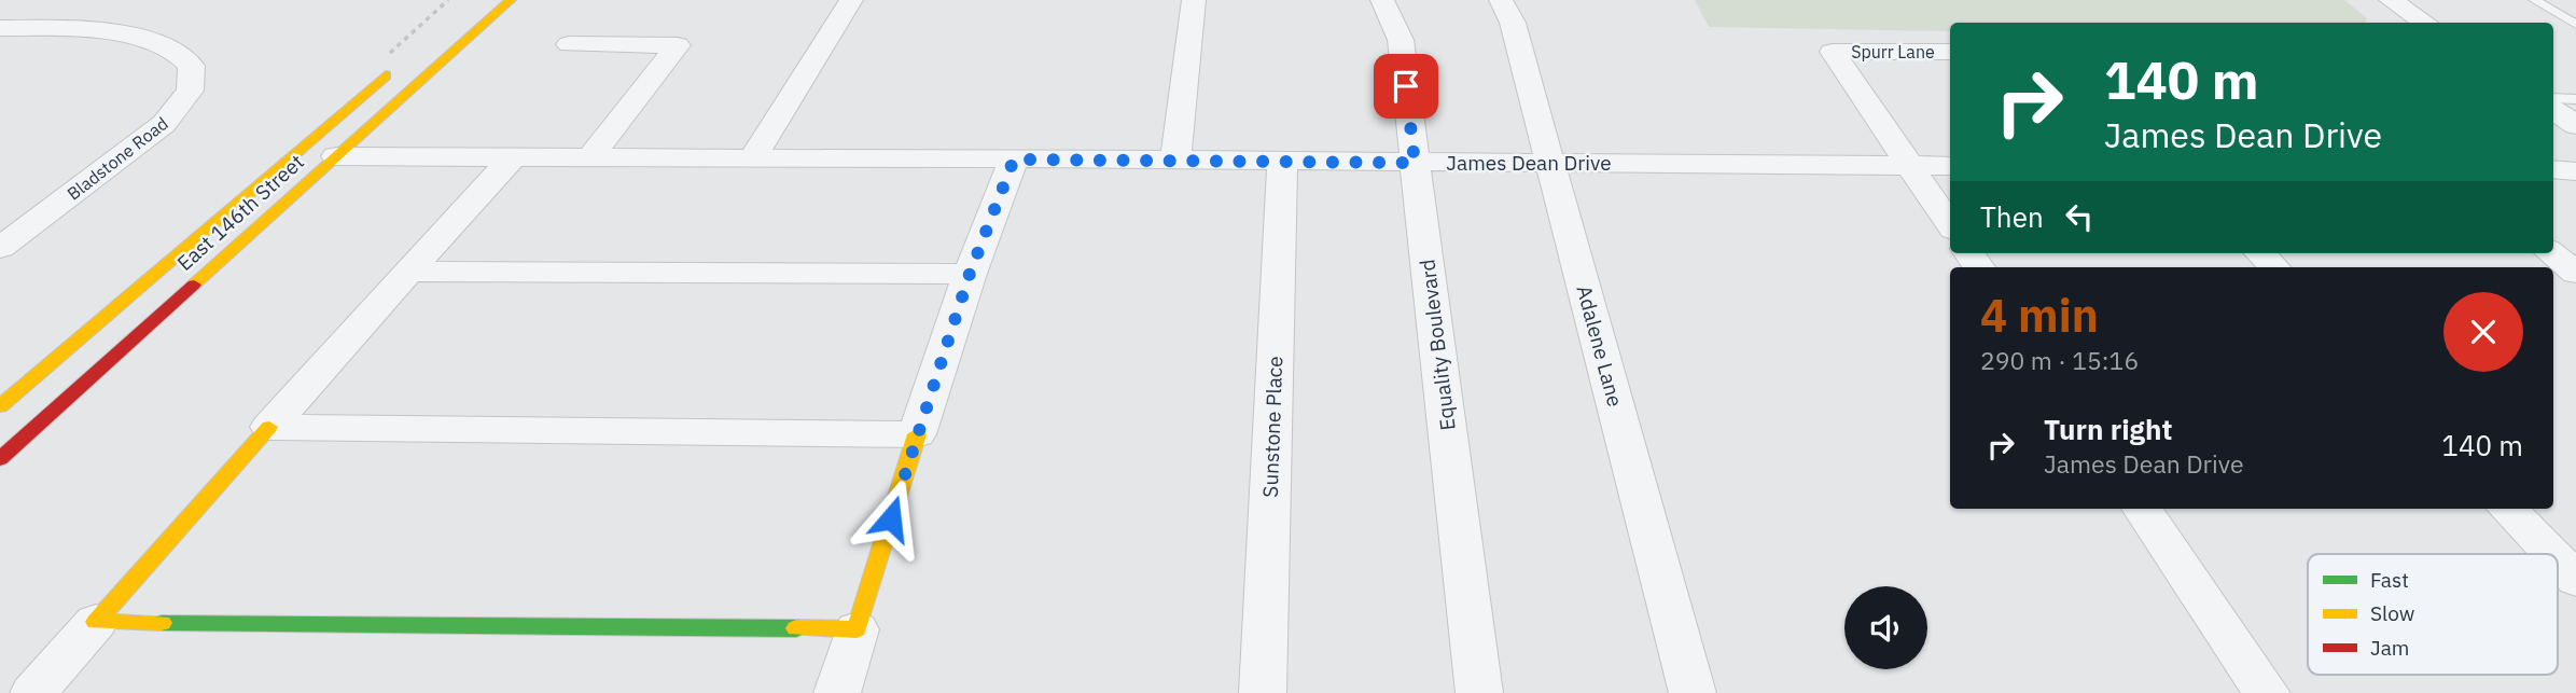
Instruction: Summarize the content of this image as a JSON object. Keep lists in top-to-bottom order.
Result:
{
  "streets": {
    "main road": ["East 146th Street"],
    "street": [
      "Spurr Lane",
      "Bladstone Road",
      "James Dean Drive",
      "Equality Boulevard",
      "Adalene Lane",
      "Sunstone Place"
    ]
  },
  "crossings": [
    ["Spurr Lane", "James Dean Drive"],
    ["James Dean Drive", "East 146th Street"],
    ["James Dean Drive", "Equality Boulevard"],
    ["James Dean Drive", "Adalene Lane"],
    ["James Dean Drive", "Sunstone Place"]
  ],
  "legend": ["Fast", "Slow", "Jam"],
  "page": {
    "turn": ["140 m", "James Dean Drive"],
    "then": "Then",
    "heading": ["4 min", "290 m · 15:16"],
    "list": [
      {
        "name": "Turn right",
        "note": "James Dean Drive",
        "value": "140 m"
      }
    ]
  }
}
